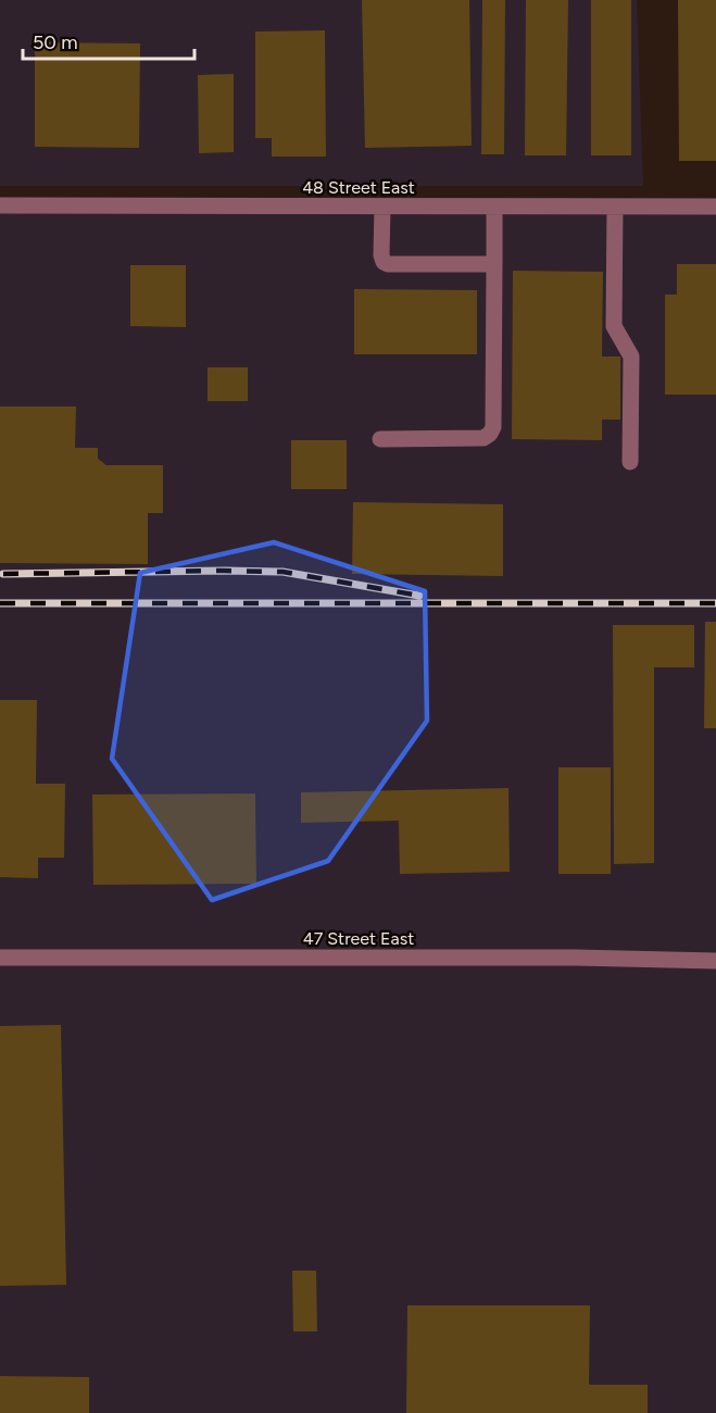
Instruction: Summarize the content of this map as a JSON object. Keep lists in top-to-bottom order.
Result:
{
  "streets": {
    "street": ["48 Street East", "47 Street East"]
  },
  "scale_bar": "50 m"
}
